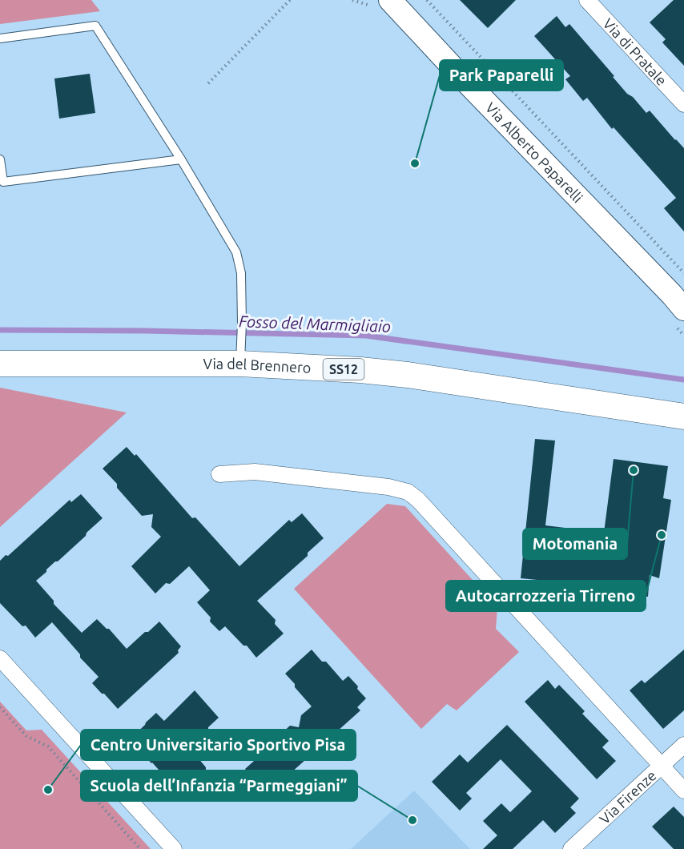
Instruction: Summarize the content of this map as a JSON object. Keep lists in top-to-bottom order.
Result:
{
  "streets": {
    "main road": ["Via Alberto Paparelli", "Via del Brennero", "SS12"],
    "street": ["Via di Pratale", "Via Firenze"]
  },
  "water": ["Fosso del Marmigliaio"],
  "places": [
    "Park Paparelli",
    "Motomania",
    "Autocarrozzeria Tirreno",
    "Centro Universitario Sportivo Pisa",
    "Scuola dell’Infanzia “Parmeggiani”"
  ]
}
